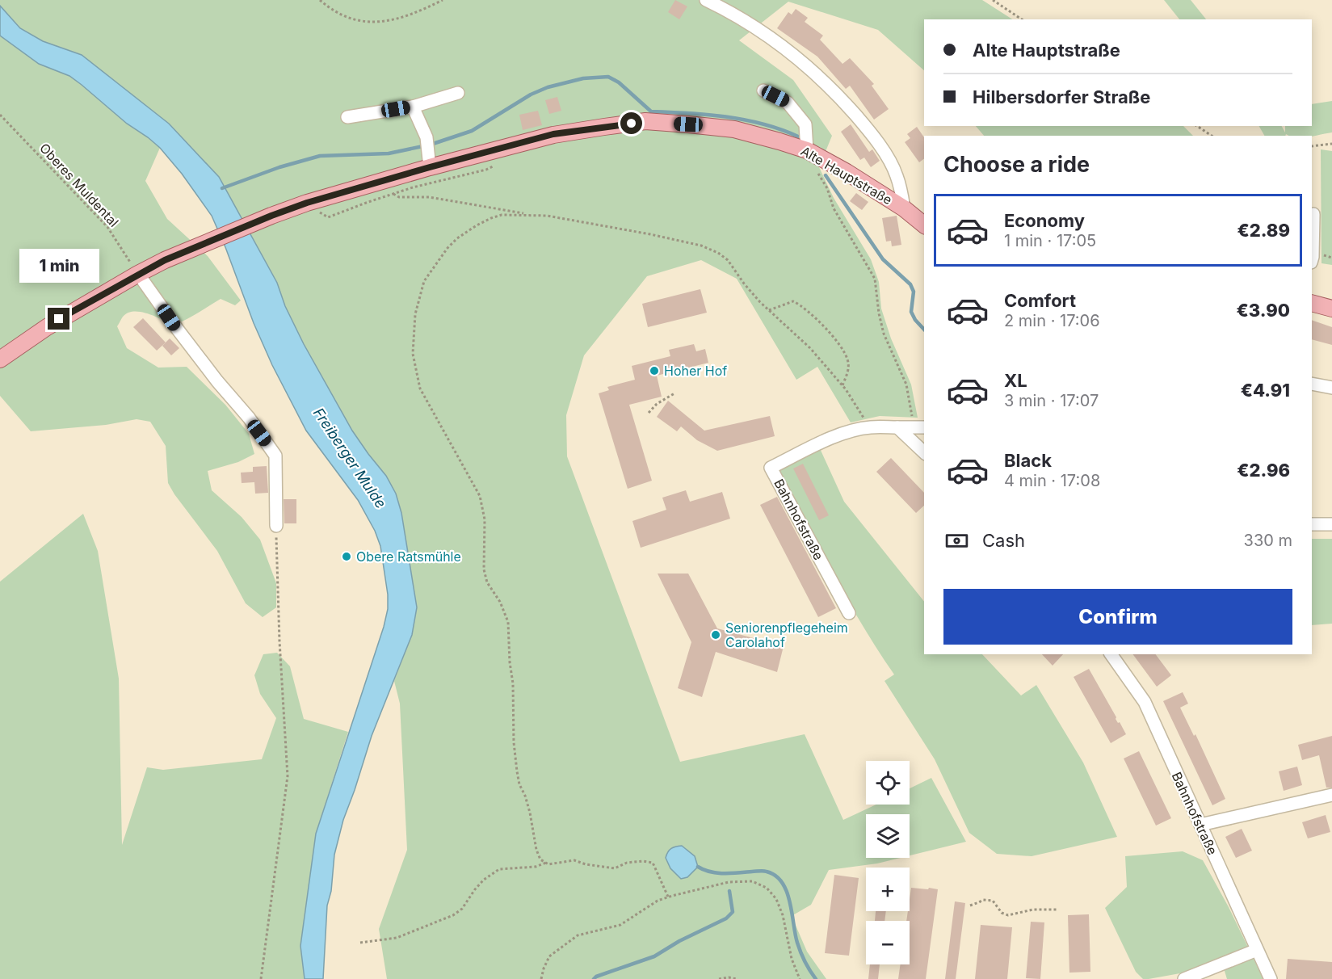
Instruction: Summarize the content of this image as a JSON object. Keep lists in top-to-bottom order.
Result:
{
  "streets": {
    "main road": ["Alte Hauptstraße"],
    "street": ["Bahnhofstraße"],
    "path": ["Oberes Muldental"]
  },
  "crossings": [
    ["Alte Hauptstraße", "Oberes Muldental"]
  ],
  "water": ["Freiberger Mulde"],
  "places": ["Hoher Hof", "Obere Ratsmühle", "Seniorenpflegeheim Carolahof"],
  "page": {
    "banner": ["Alte Hauptstraße", "Hilbersdorfer Straße"],
    "heading": "Choose a ride",
    "list": [
      {
        "name": "Economy",
        "note": "1 min · 17:05",
        "value": "€2.89"
      },
      {
        "name": "Comfort",
        "note": "2 min · 17:06",
        "value": "€3.90"
      },
      {
        "name": "XL",
        "note": "3 min · 17:07",
        "value": "€4.91"
      },
      {
        "name": "Black",
        "note": "4 min · 17:08",
        "value": "€2.96"
      }
    ],
    "bubble": "1 min",
    "pay": ["Cash", "330 m"],
    "buttons": "Confirm",
    "map_buttons": ["+", "−"]
  }
}
